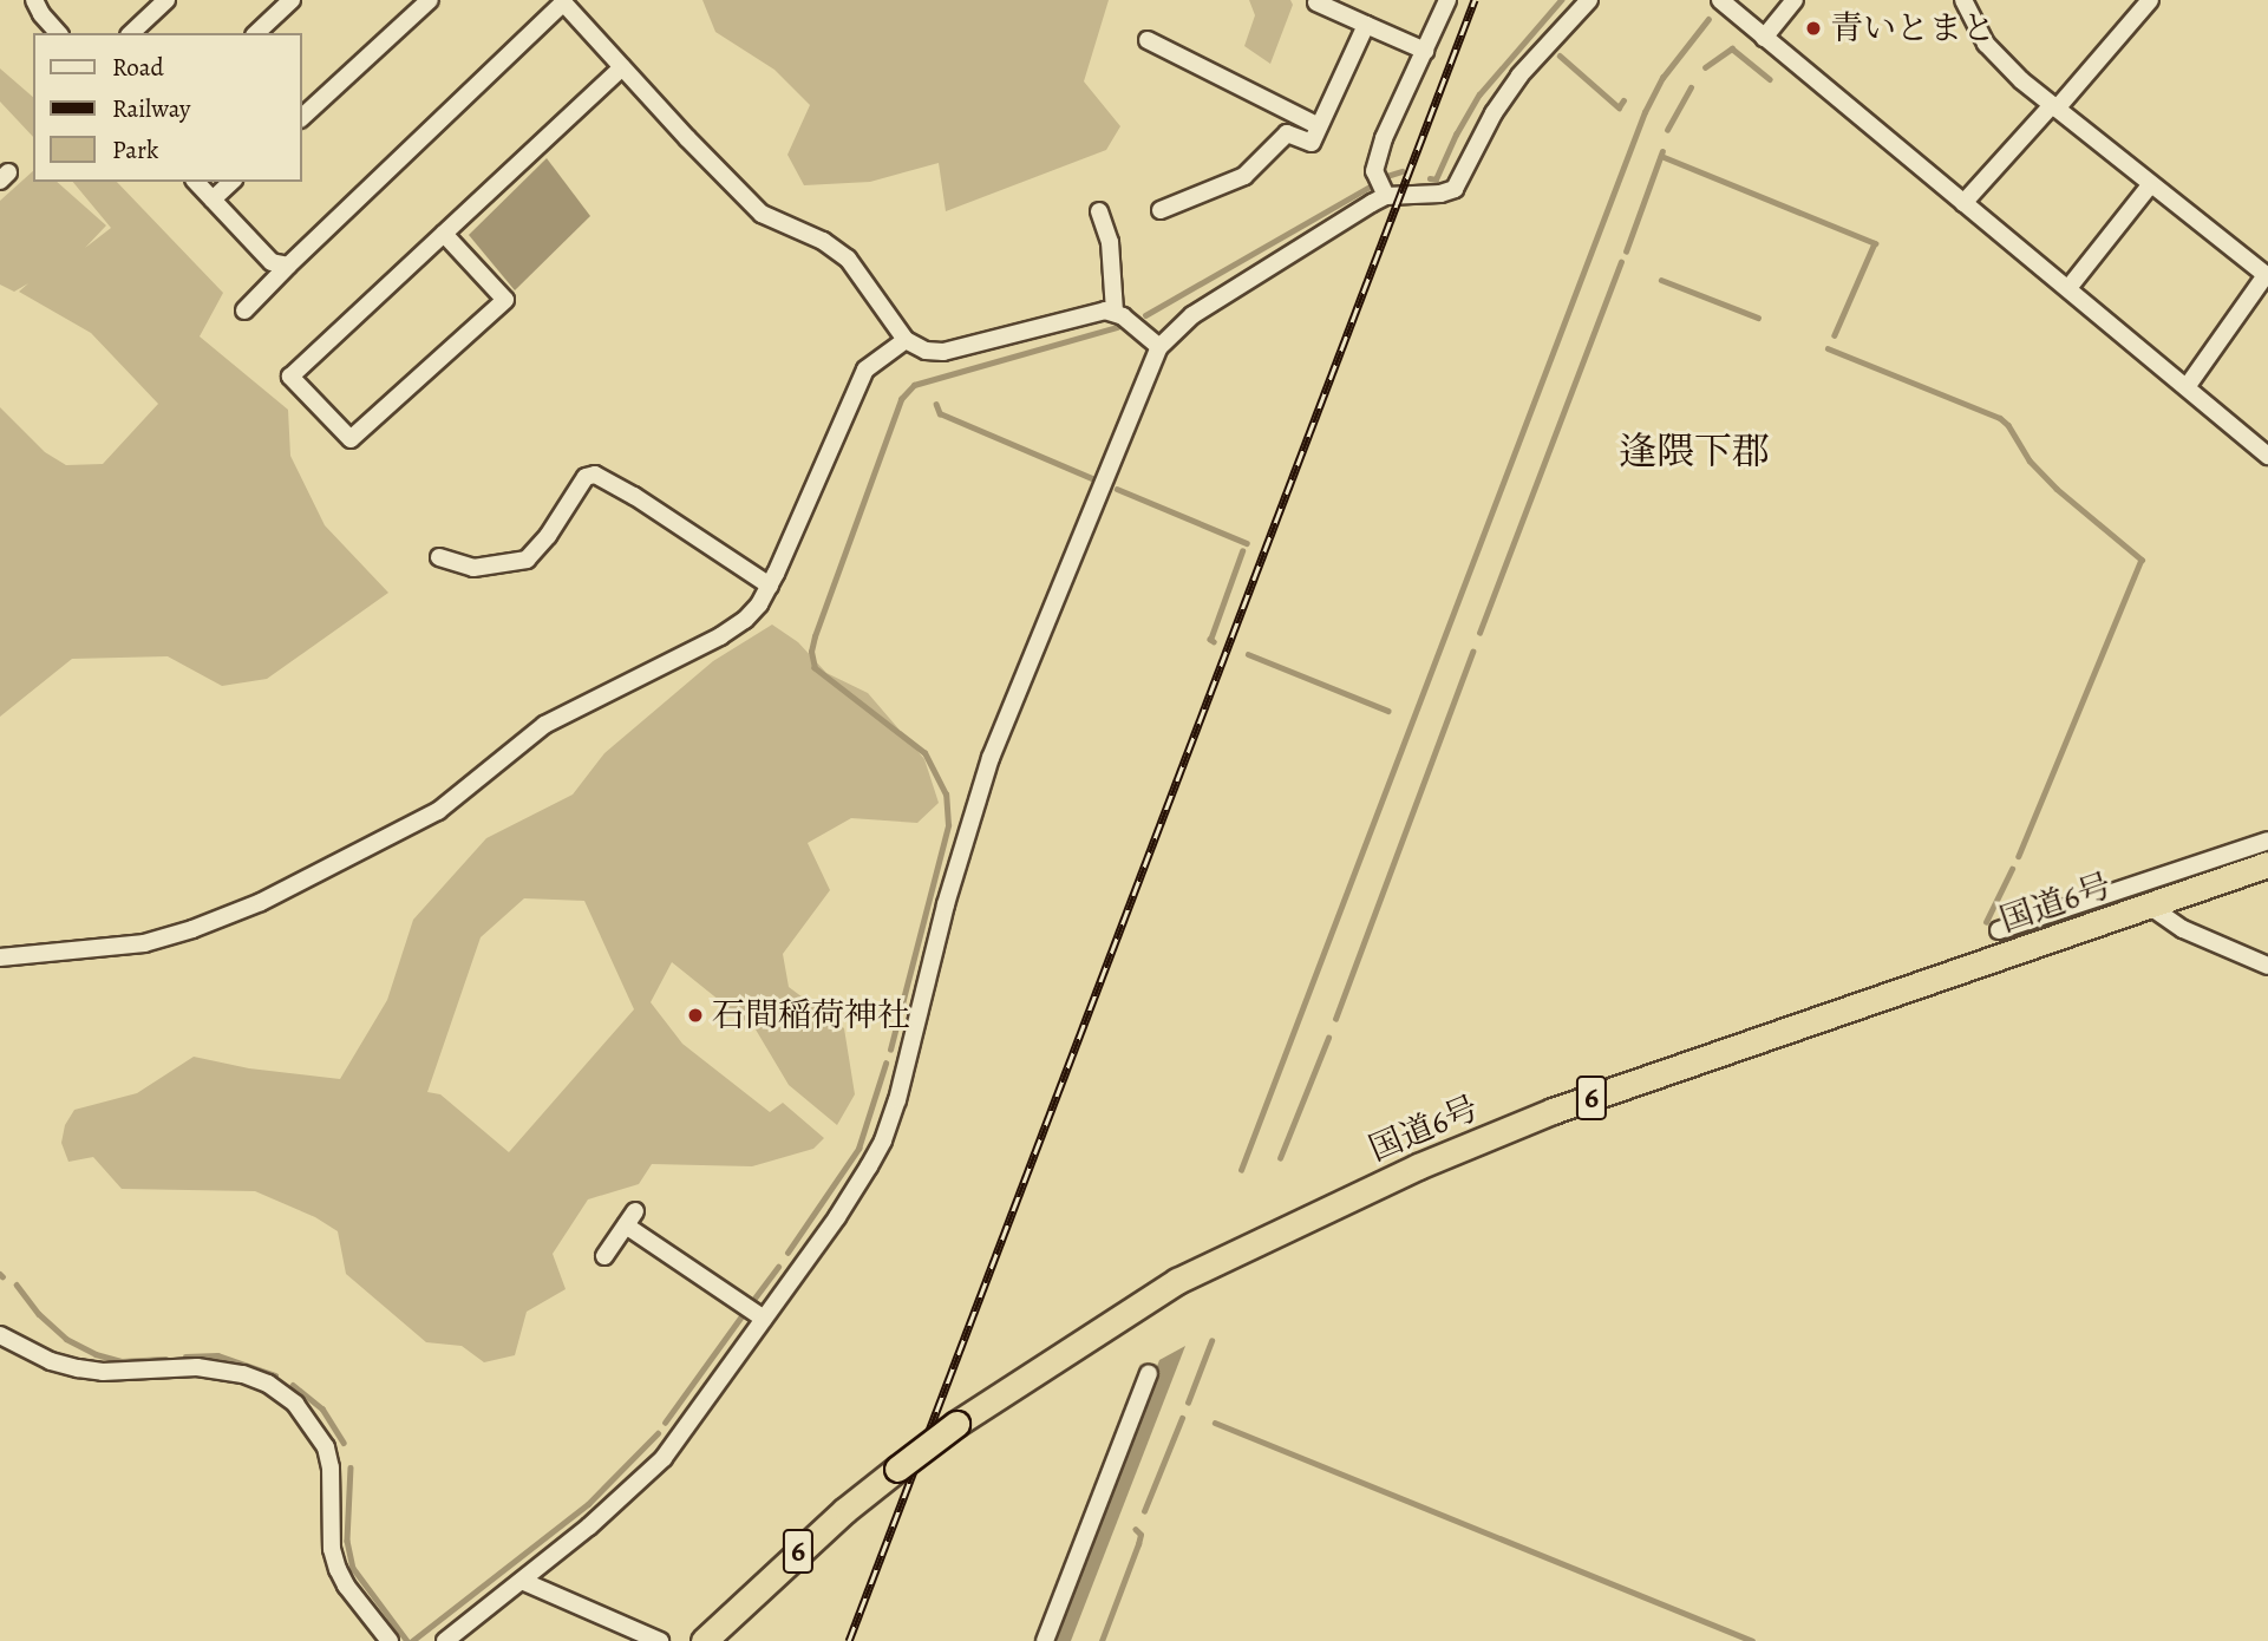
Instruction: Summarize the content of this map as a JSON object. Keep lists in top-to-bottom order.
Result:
{
  "streets": {
    "highway": ["国道6号", "6"]
  },
  "districts": ["逢隈下郡"],
  "places": ["青いとまと", "石間稲荷神社"],
  "legend": ["Road", "Railway", "Park"]
}
